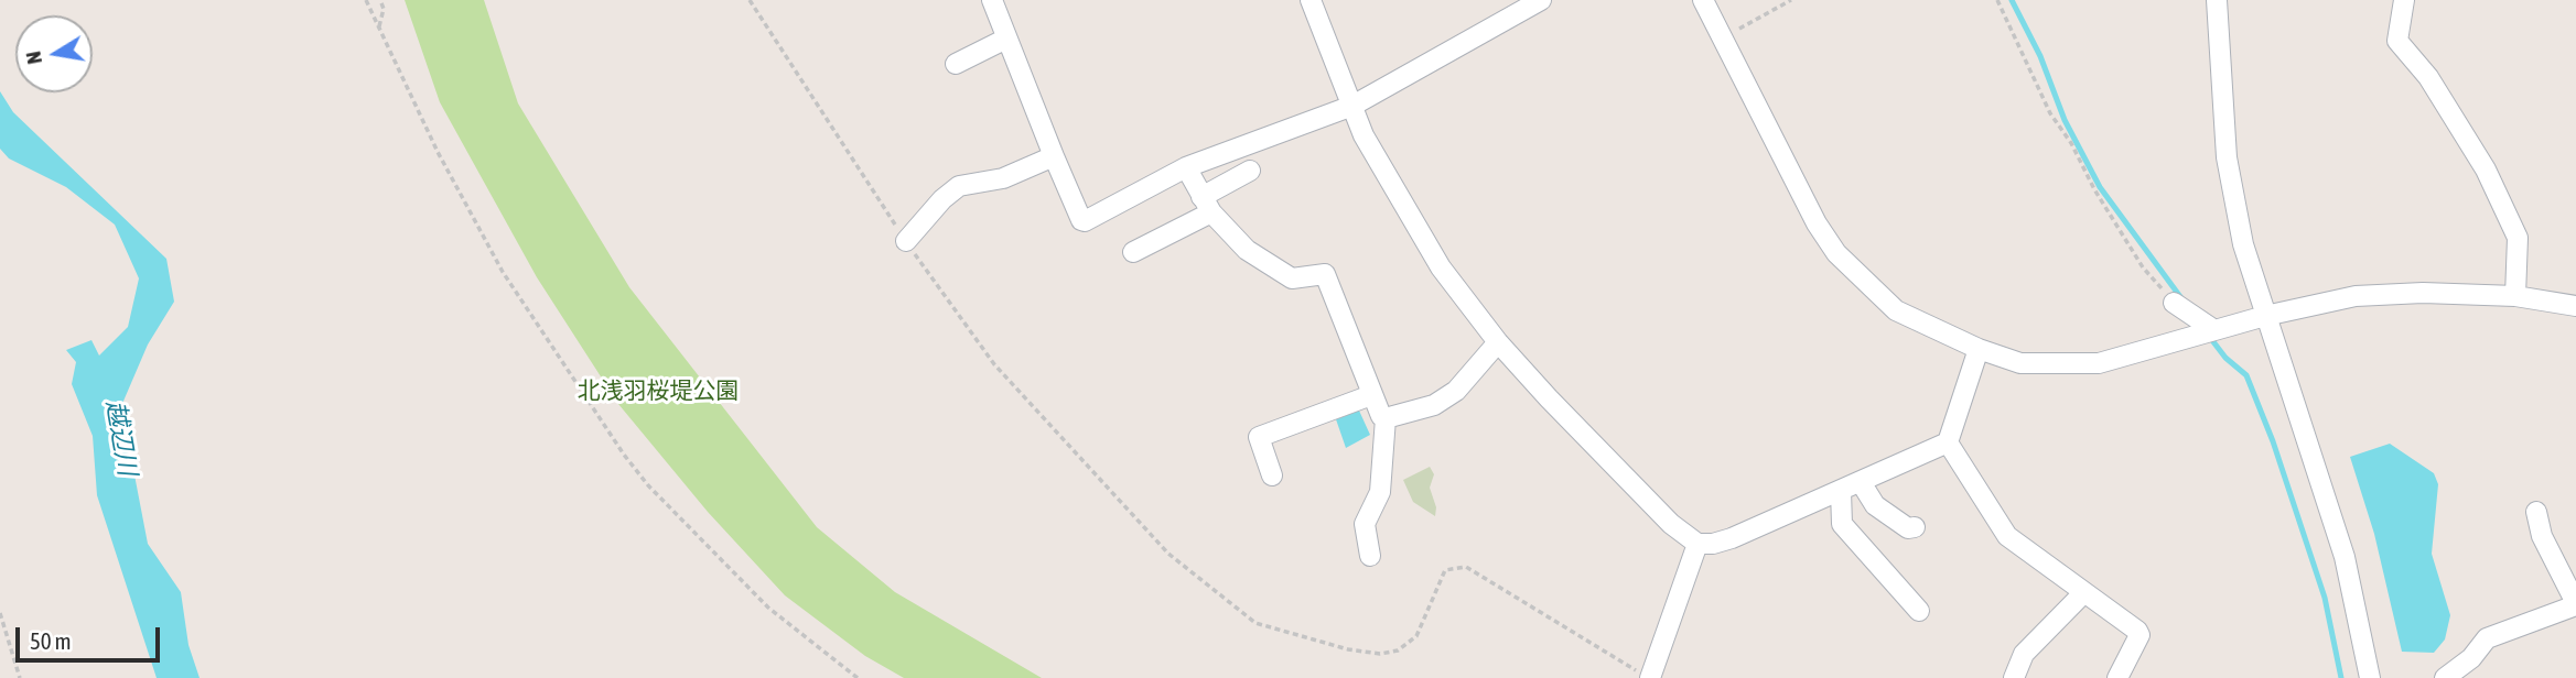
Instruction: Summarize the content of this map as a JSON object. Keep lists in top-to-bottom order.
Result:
{
  "water": ["越辺川"],
  "parks": ["北浅羽桜堤公園"],
  "scale_bar": "50 m",
  "north": "left"
}
